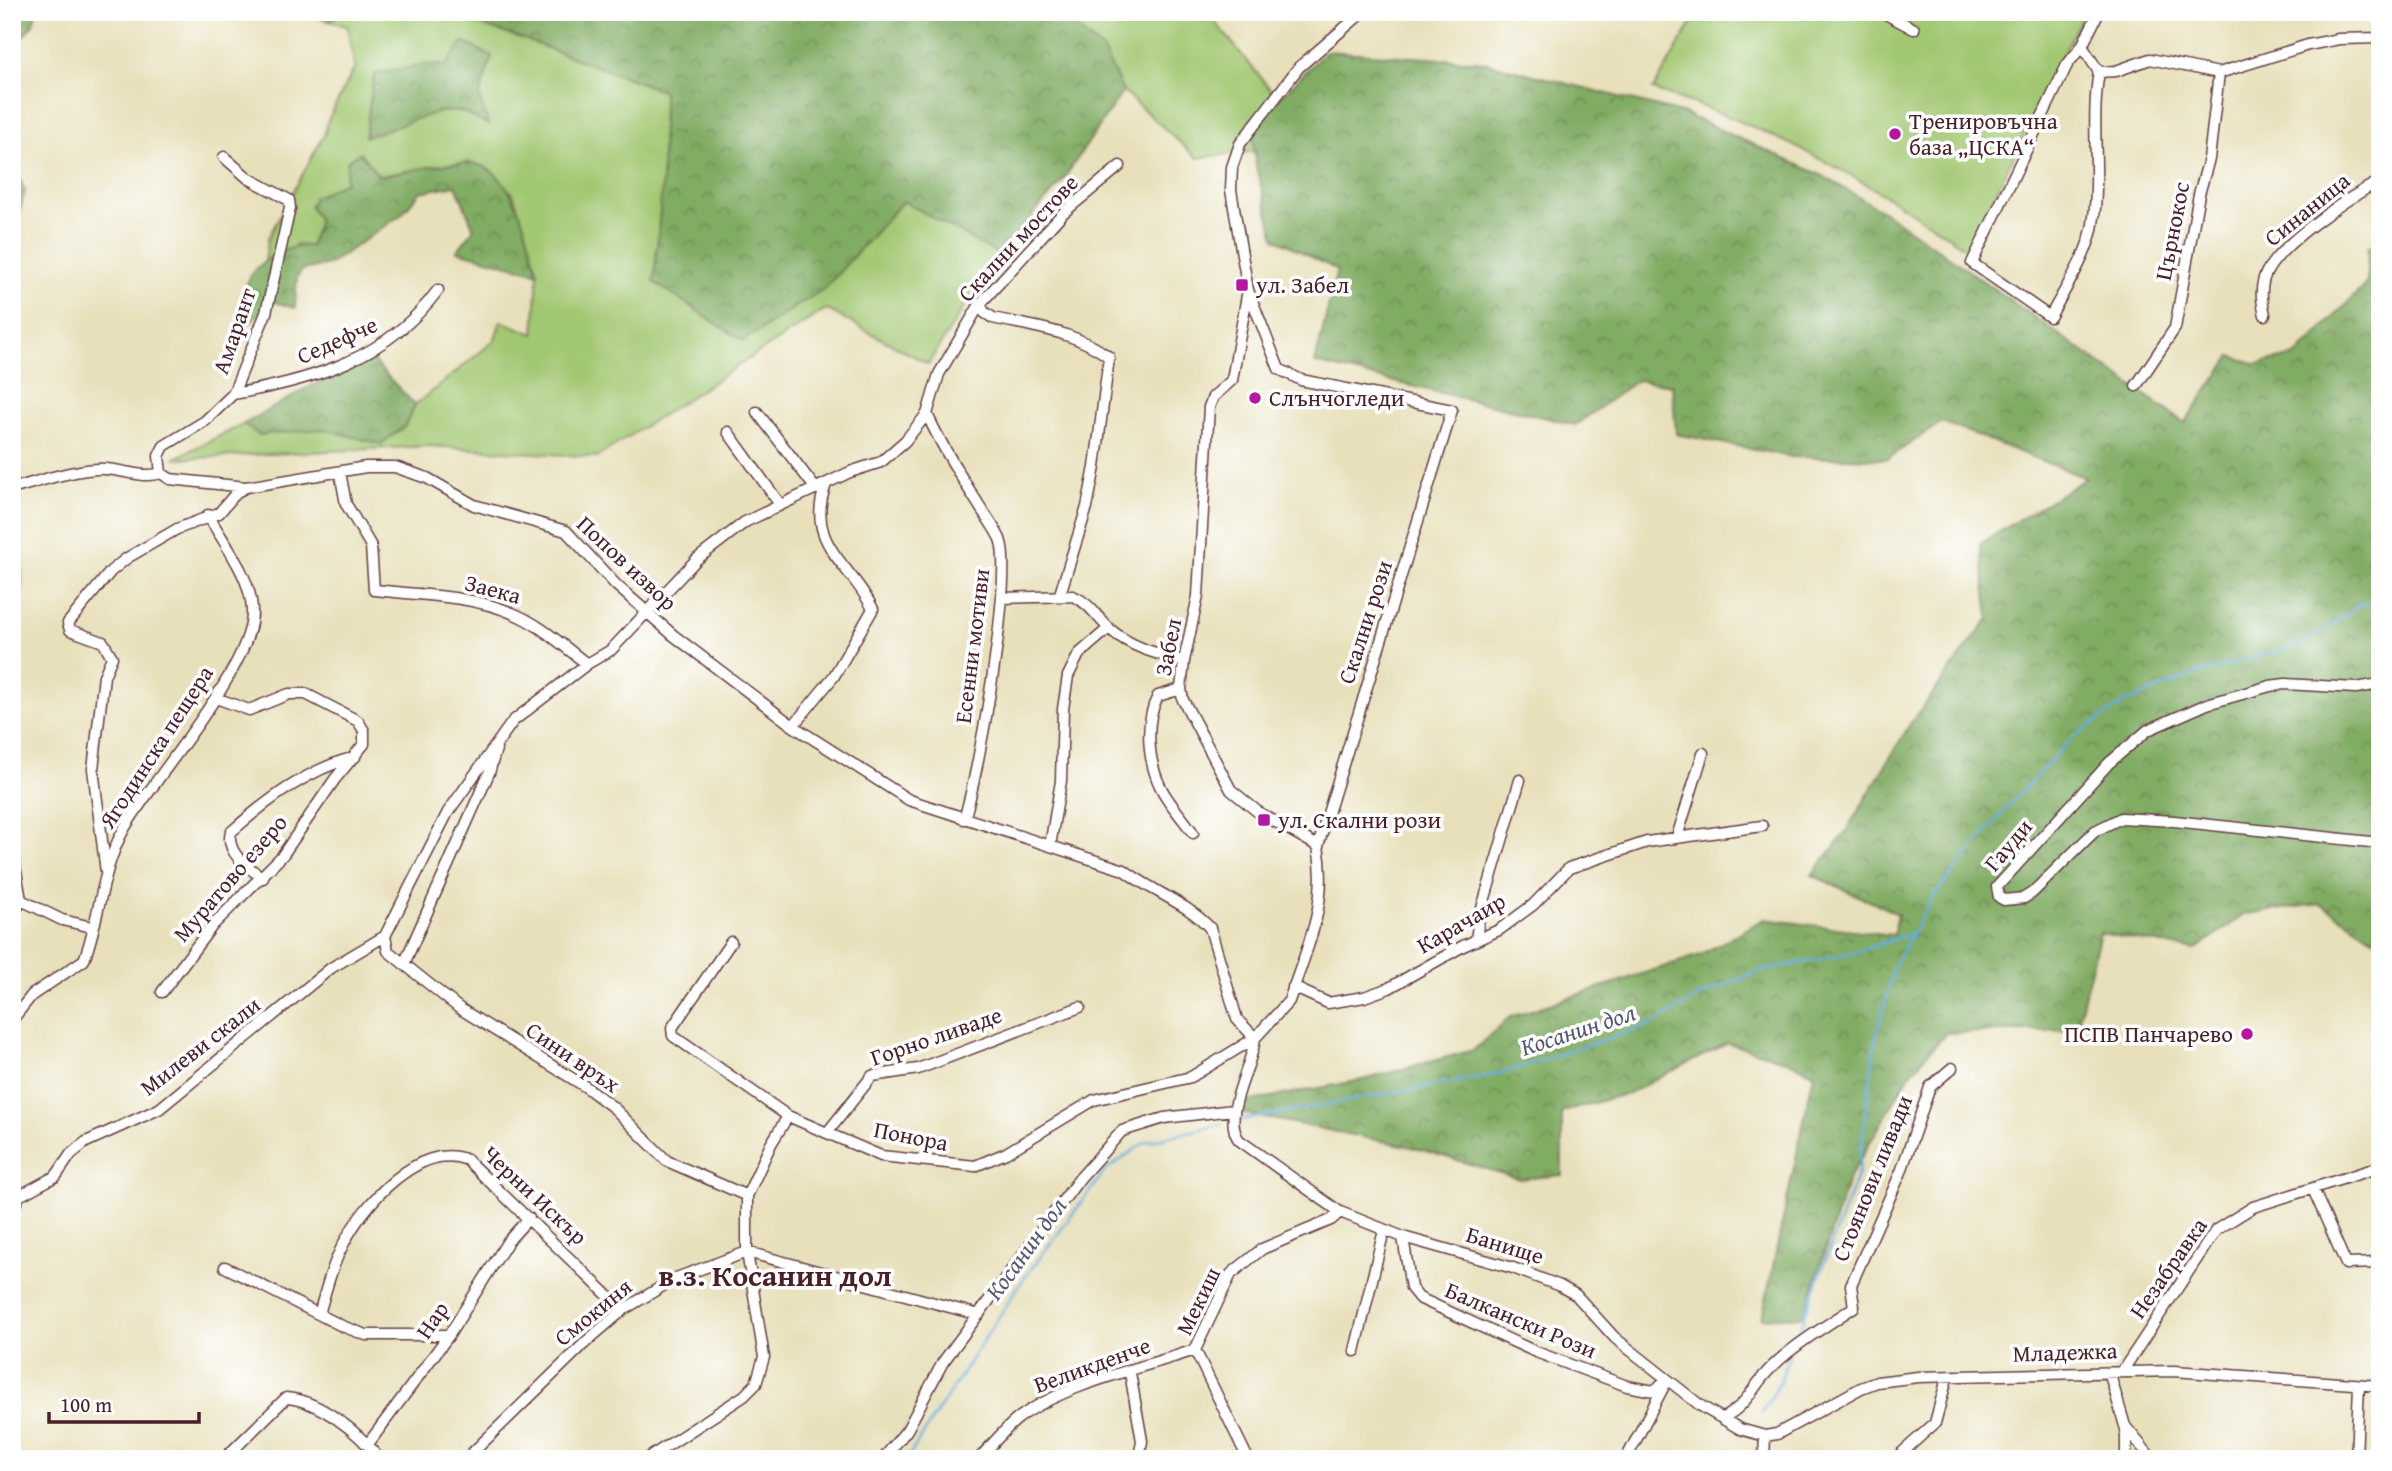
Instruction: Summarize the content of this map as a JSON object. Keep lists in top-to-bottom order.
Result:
{
  "streets": {
    "street": [
      "Синаница",
      "Църнокос",
      "Скални мостове",
      "Амарант",
      "Седефче",
      "Попов извор",
      "Заека",
      "Скални рози",
      "Есенни мотиви",
      "Забел",
      "Ягодинска пещера",
      "Гауди",
      "Муратово езеро",
      "Карачаир",
      "Горно ливаде",
      "Милеви скали",
      "Сини връх",
      "Понора",
      "Стоянови ливади",
      "Черни Искър",
      "Банище",
      "Незабравка",
      "Мекиш",
      "Смокиня",
      "Нар",
      "Балкански Рози",
      "Младежка",
      "Великденче"
    ]
  },
  "crossings": [
    ["Скални мостове", "Попов извор"],
    ["Скални мостове", "Заека"],
    ["Скални мостове", "Есенни мотиви"],
    ["Амарант", "Седефче"],
    ["Попов извор", "Заека"],
    ["Попов извор", "Есенни мотиви"],
    ["Попов извор", "Понора"],
    ["Скални рози", "Забел"],
    ["Горно ливаде", "Понора"],
    ["Милеви скали", "Сини връх"],
    ["Стоянови ливади", "Банище"],
    ["Черни Искър", "Смокиня"],
    ["Черни Искър", "Нар"],
    ["Банище", "Мекиш"],
    ["Банище", "Балкански Рози"],
    ["Банище", "Младежка"],
    ["Незабравка", "Младежка"],
    ["Мекиш", "Великденче"]
  ],
  "districts": ["в.з. Косанин дол"],
  "water": ["Косанин дол"],
  "places": {
    "other": ["Тренировъчна база „ЦСКА“", "Слънчогледи", "ПСПВ Панчарево"],
    "transit": ["ул. Забел", "ул. Скални рози"]
  },
  "scale_bar": "100 m"
}
